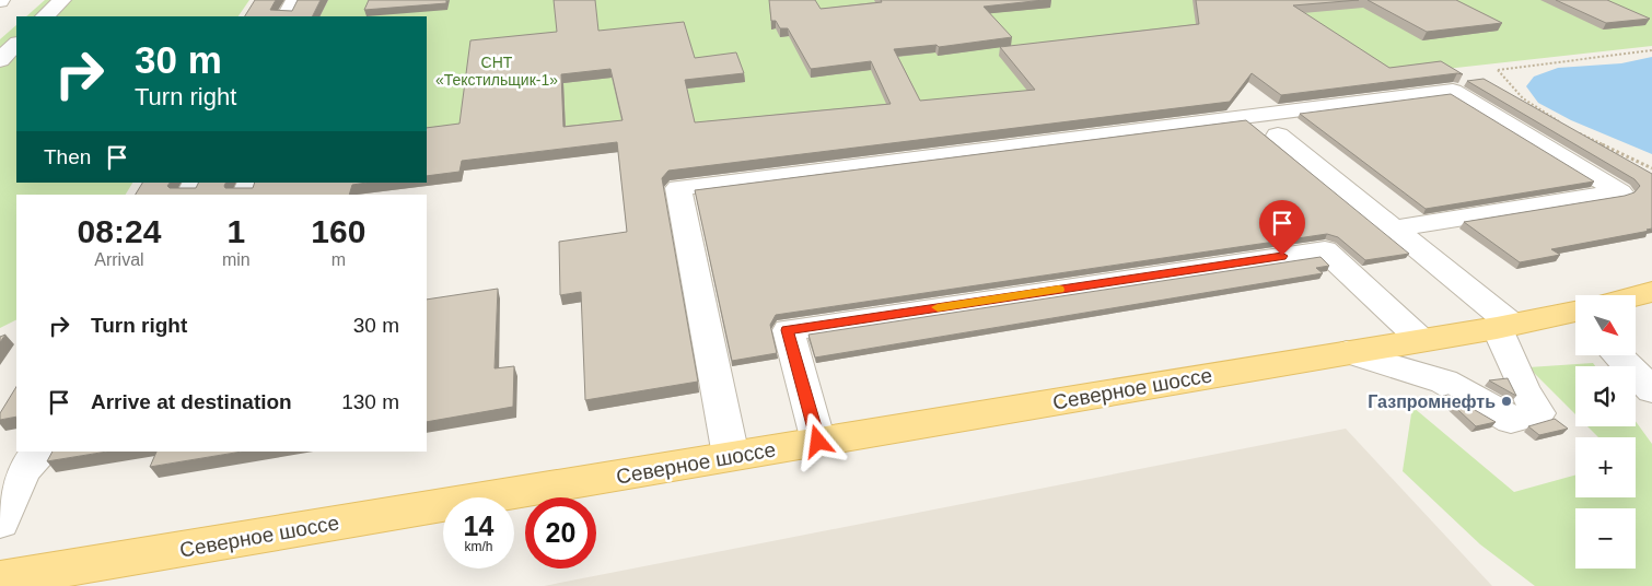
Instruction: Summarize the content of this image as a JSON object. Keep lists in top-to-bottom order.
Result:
{
  "streets": {
    "main road": ["Северное шоссе"]
  },
  "parks": ["СНТ «Текстильщик-1»"],
  "places": ["Газпромнефть"],
  "north": "bottom right",
  "page": {
    "turn": ["30 m", "Turn right"],
    "then": "Then",
    "eta": [
      "08:24",
      "Arrival",
      "1",
      "min",
      "160",
      "m"
    ],
    "list": [
      {
        "name": "Turn right",
        "value": "30 m"
      },
      {
        "name": "Arrive at destination",
        "value": "130 m"
      }
    ],
    "map_buttons": ["+", "−"],
    "speed": "14 km/h",
    "limit": "20"
  }
}
